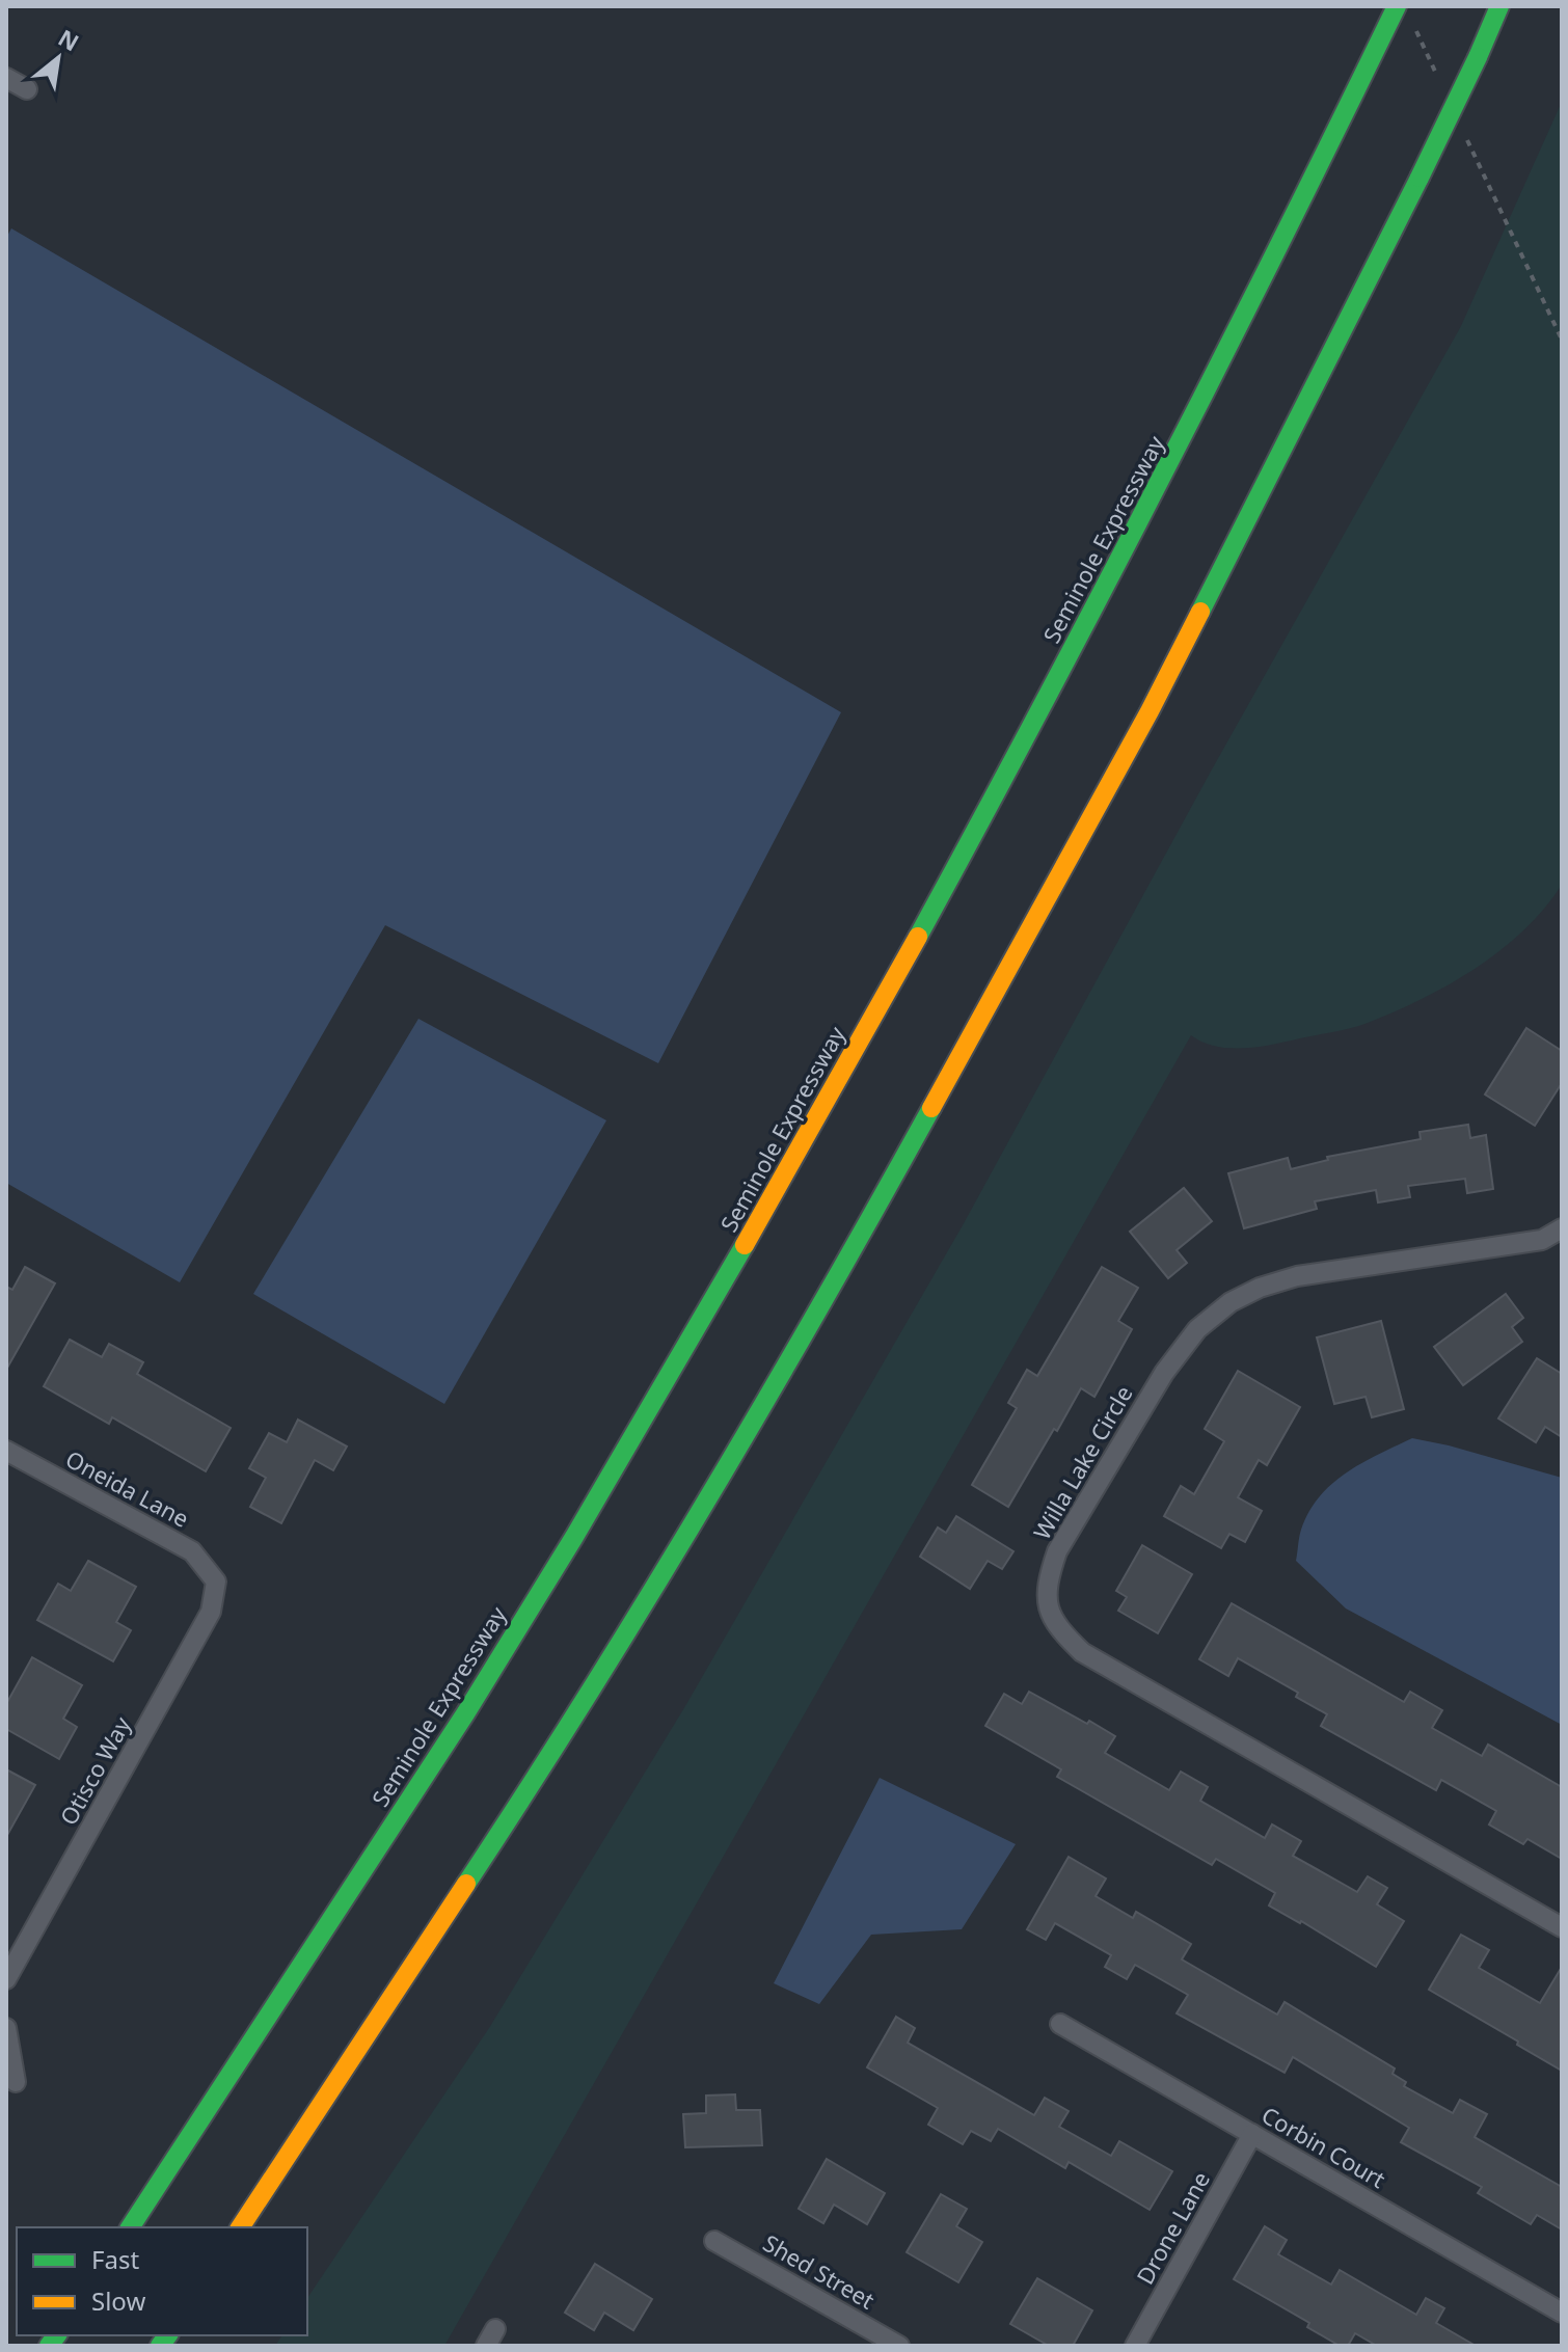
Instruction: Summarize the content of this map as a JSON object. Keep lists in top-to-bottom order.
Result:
{
  "streets": {
    "highway": ["Seminole Expressway"],
    "street": [
      "Willa Lake Circle",
      "Oneida Lane",
      "Otisco Way",
      "Corbin Court",
      "Drone Lane",
      "Shed Street"
    ]
  },
  "crossings": [
    ["Oneida Lane", "Otisco Way"],
    ["Corbin Court", "Drone Lane"]
  ],
  "legend": ["Fast", "Slow"],
  "north": "top right"
}
